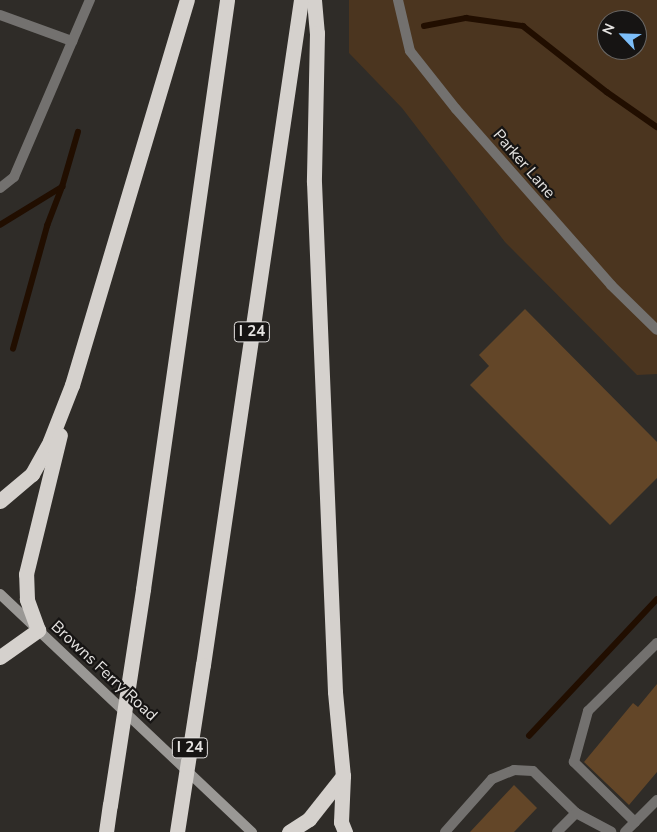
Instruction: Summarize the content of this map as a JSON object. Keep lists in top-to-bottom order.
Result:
{
  "streets": {
    "highway": ["I 24"],
    "street": ["Parker Lane", "Browns Ferry Road"]
  },
  "north": "top left"
}
